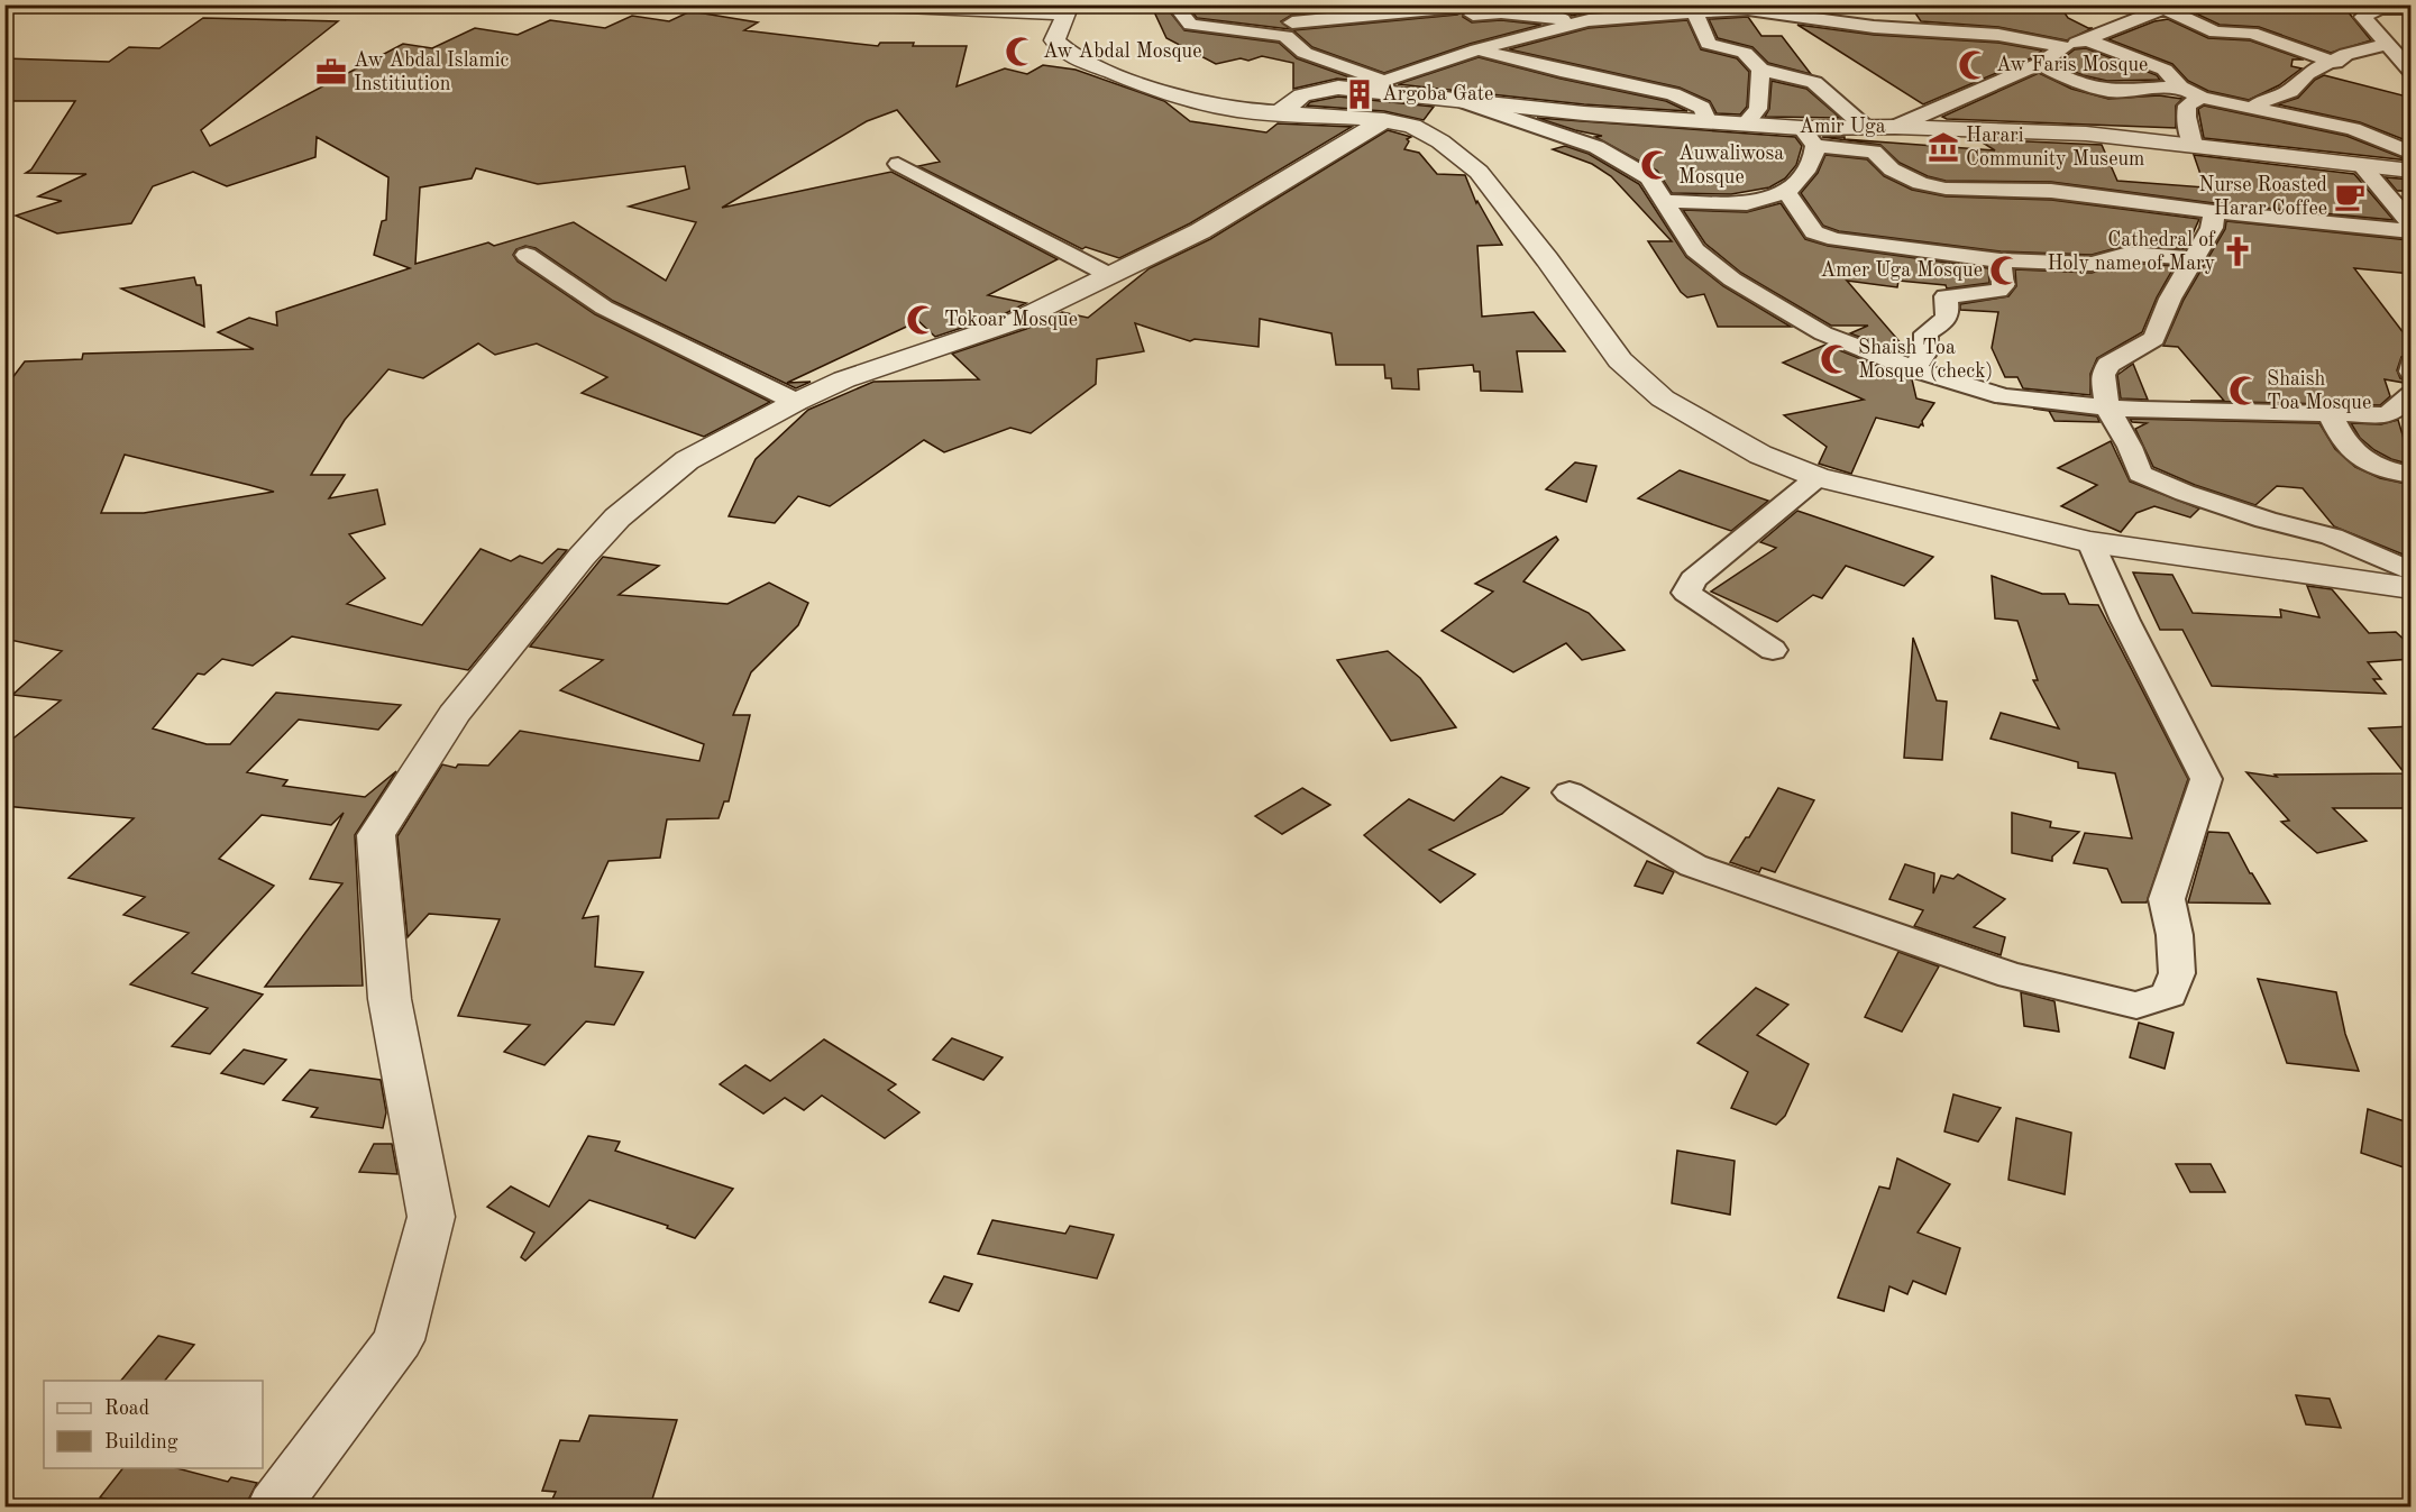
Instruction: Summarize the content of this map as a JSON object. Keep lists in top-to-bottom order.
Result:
{
  "streets": {
    "street": ["Amir Uga"]
  },
  "places": {
    "mosque": [
      "Aw Abdal Mosque",
      "Aw Faris Mosque",
      "Auwaliwosa Mosque",
      "Amer Uga Mosque",
      "Tokoar Mosque",
      "Shaish Toa Mosque (check)",
      "Shaish Toa Mosque"
    ],
    "office": ["Aw Abdal Islamic Institiution"],
    "building": ["Argoba Gate"],
    "museum": ["Harari Community Museum"],
    "cafe": ["Nurse Roasted Harar Coffee"],
    "church": ["Cathedral of Holy name of Mary"]
  },
  "legend": ["Road", "Building"]
}
